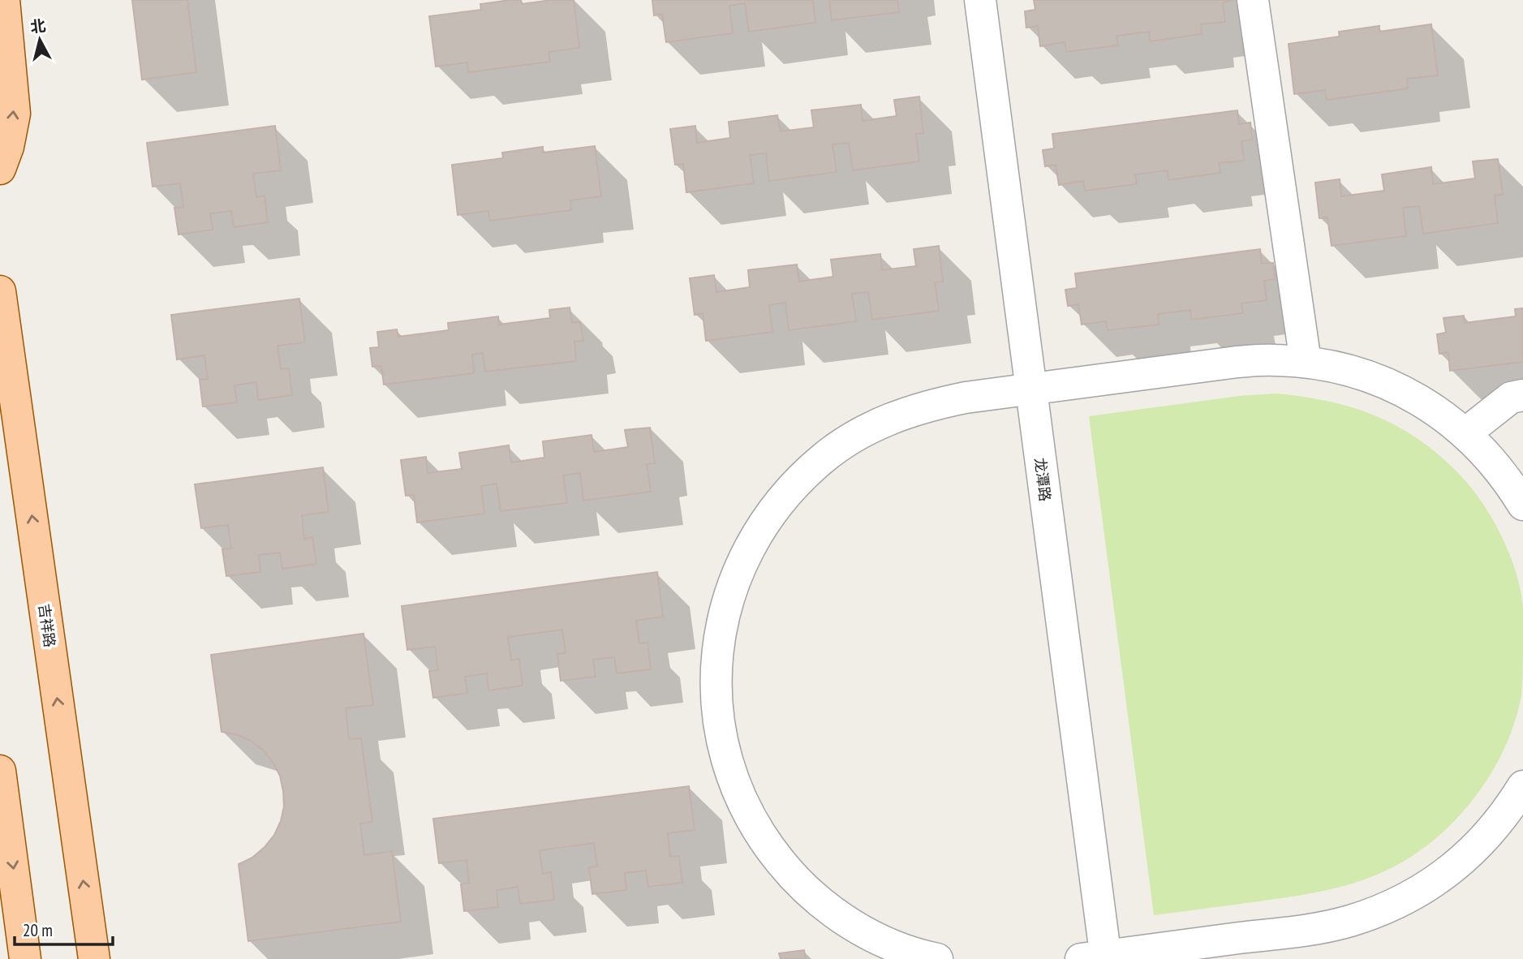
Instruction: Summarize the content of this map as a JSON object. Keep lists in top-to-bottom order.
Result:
{
  "streets": {
    "main road": ["吉祥路"],
    "street": ["龙潭路"]
  },
  "one_way": ["吉祥路"],
  "scale_bar": "20 m",
  "north": "top"
}
